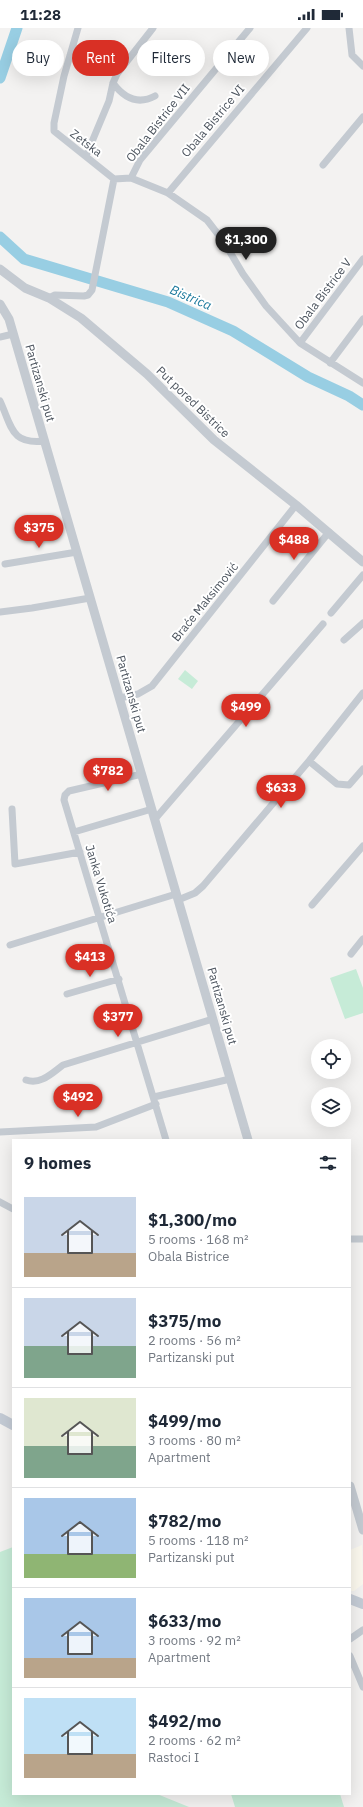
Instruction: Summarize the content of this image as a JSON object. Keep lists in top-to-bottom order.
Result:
{
  "streets": {
    "street": [
      "Obala Bistrice VI",
      "Obala Bistrice VII",
      "Zetska",
      "Obala Bistrice V",
      "Partizanski put",
      "Put pored Bistrice",
      "Braće Maksimović",
      "Janka Vukotića"
    ]
  },
  "crossings": [
    ["Partizanski put", "Braće Maksimović"],
    ["Partizanski put", "Janka Vukotića"],
    ["Put pored Bistrice", "Braće Maksimović"]
  ],
  "water": ["Bistrica"],
  "page": {
    "status": "11:28",
    "chip": [
      "Buy",
      "Rent",
      "Filters",
      "New"
    ],
    "price": [
      "$1,300",
      "$375",
      "$488",
      "$499",
      "$782",
      "$633",
      "$413",
      "$377",
      "$492"
    ],
    "heading": "9 homes",
    "list": [
      {
        "name": "$1,300/mo",
        "note": "5 rooms · 168 m² · Obala Bistrice"
      },
      {
        "name": "$375/mo",
        "note": "2 rooms · 56 m² · Partizanski put"
      },
      {
        "name": "$499/mo",
        "note": "3 rooms · 80 m² · Apartment"
      },
      {
        "name": "$782/mo",
        "note": "5 rooms · 118 m² · Partizanski put"
      },
      {
        "name": "$633/mo",
        "note": "3 rooms · 92 m² · Apartment"
      },
      {
        "name": "$492/mo",
        "note": "2 rooms · 62 m² · Rastoci I"
      }
    ]
  }
}
